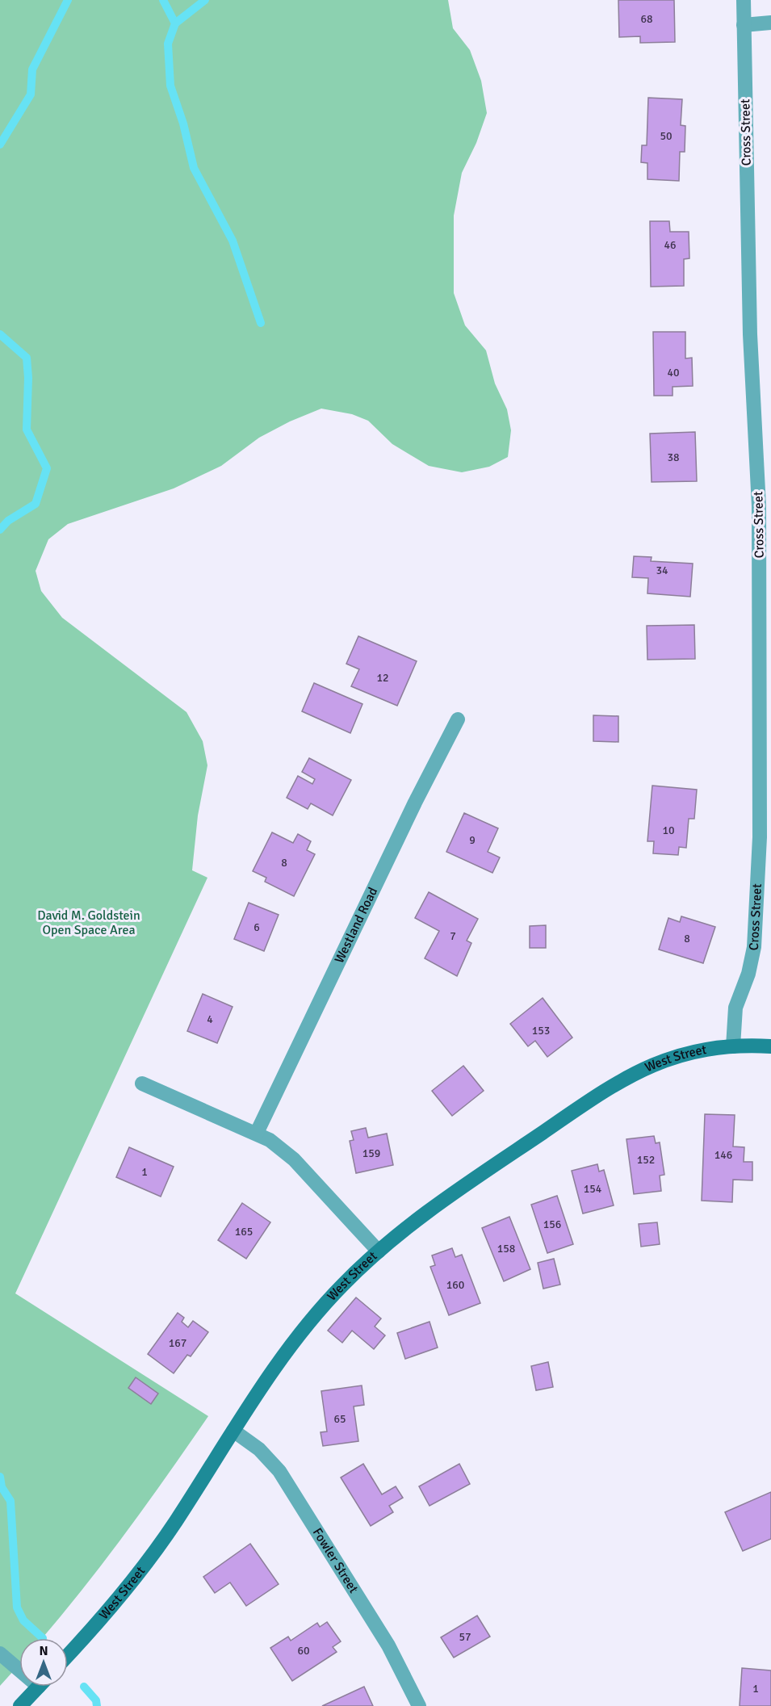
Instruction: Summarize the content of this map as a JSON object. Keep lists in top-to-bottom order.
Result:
{
  "streets": {
    "main road": ["West Street"],
    "street": ["Cross Street", "Westland Road", "Fowler Street"]
  },
  "crossings": [
    ["Cross Street", "West Street"],
    ["West Street", "Fowler Street"]
  ],
  "parks": ["David M. Goldstein Open Space Area"],
  "house_numbers": [
    "68",
    "50",
    "46",
    "40",
    "38",
    "34",
    "12",
    "10",
    "9",
    "8",
    "6",
    "7",
    "8",
    "4",
    "153",
    "159",
    "146",
    "152",
    "1",
    "154",
    "156",
    "165",
    "158",
    "160",
    "167",
    "65",
    "57",
    "60",
    "1"
  ],
  "north": "top"
}
